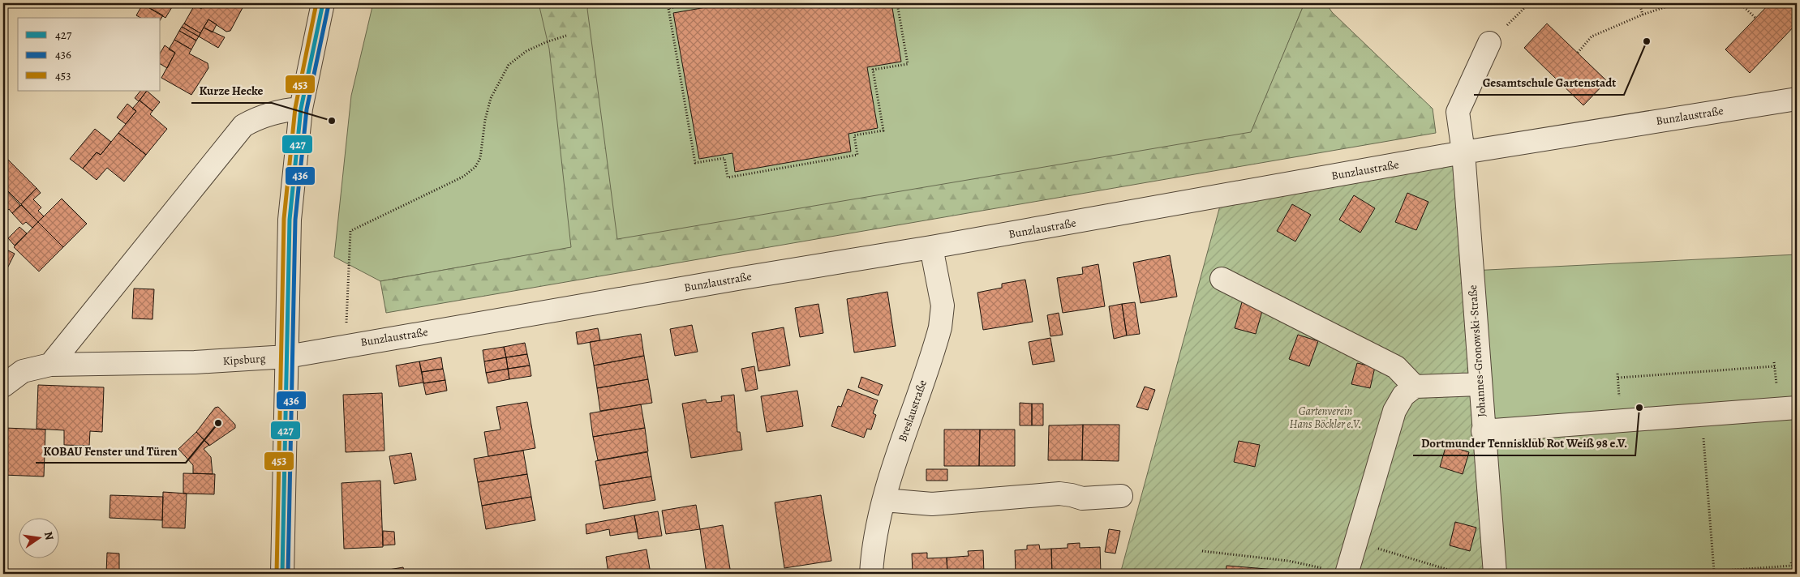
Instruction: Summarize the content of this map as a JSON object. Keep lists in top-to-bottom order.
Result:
{
  "streets": {
    "street": [
      "Bunzlaustraße",
      "Johannes-Gronowski-Straße",
      "Kipsburg",
      "Breslaustraße"
    ]
  },
  "crossings": [
    ["Bunzlaustraße", "Johannes-Gronowski-Straße"],
    ["Bunzlaustraße", "Kipsburg"],
    ["Bunzlaustraße", "Breslaustraße"]
  ],
  "parks": ["Gartenverein Hans Böckler e.V."],
  "places": [
    "Gesamtschule Gartenstadt",
    "Kurze Hecke",
    "Dortmunder Tennisklub Rot Weiß 98 e.V.",
    "KOBAU Fenster und Türen"
  ],
  "lines": ["transit line 427", "transit line 453", "transit line 436"],
  "legend": ["427", "436", "453"],
  "north": "right"
}
